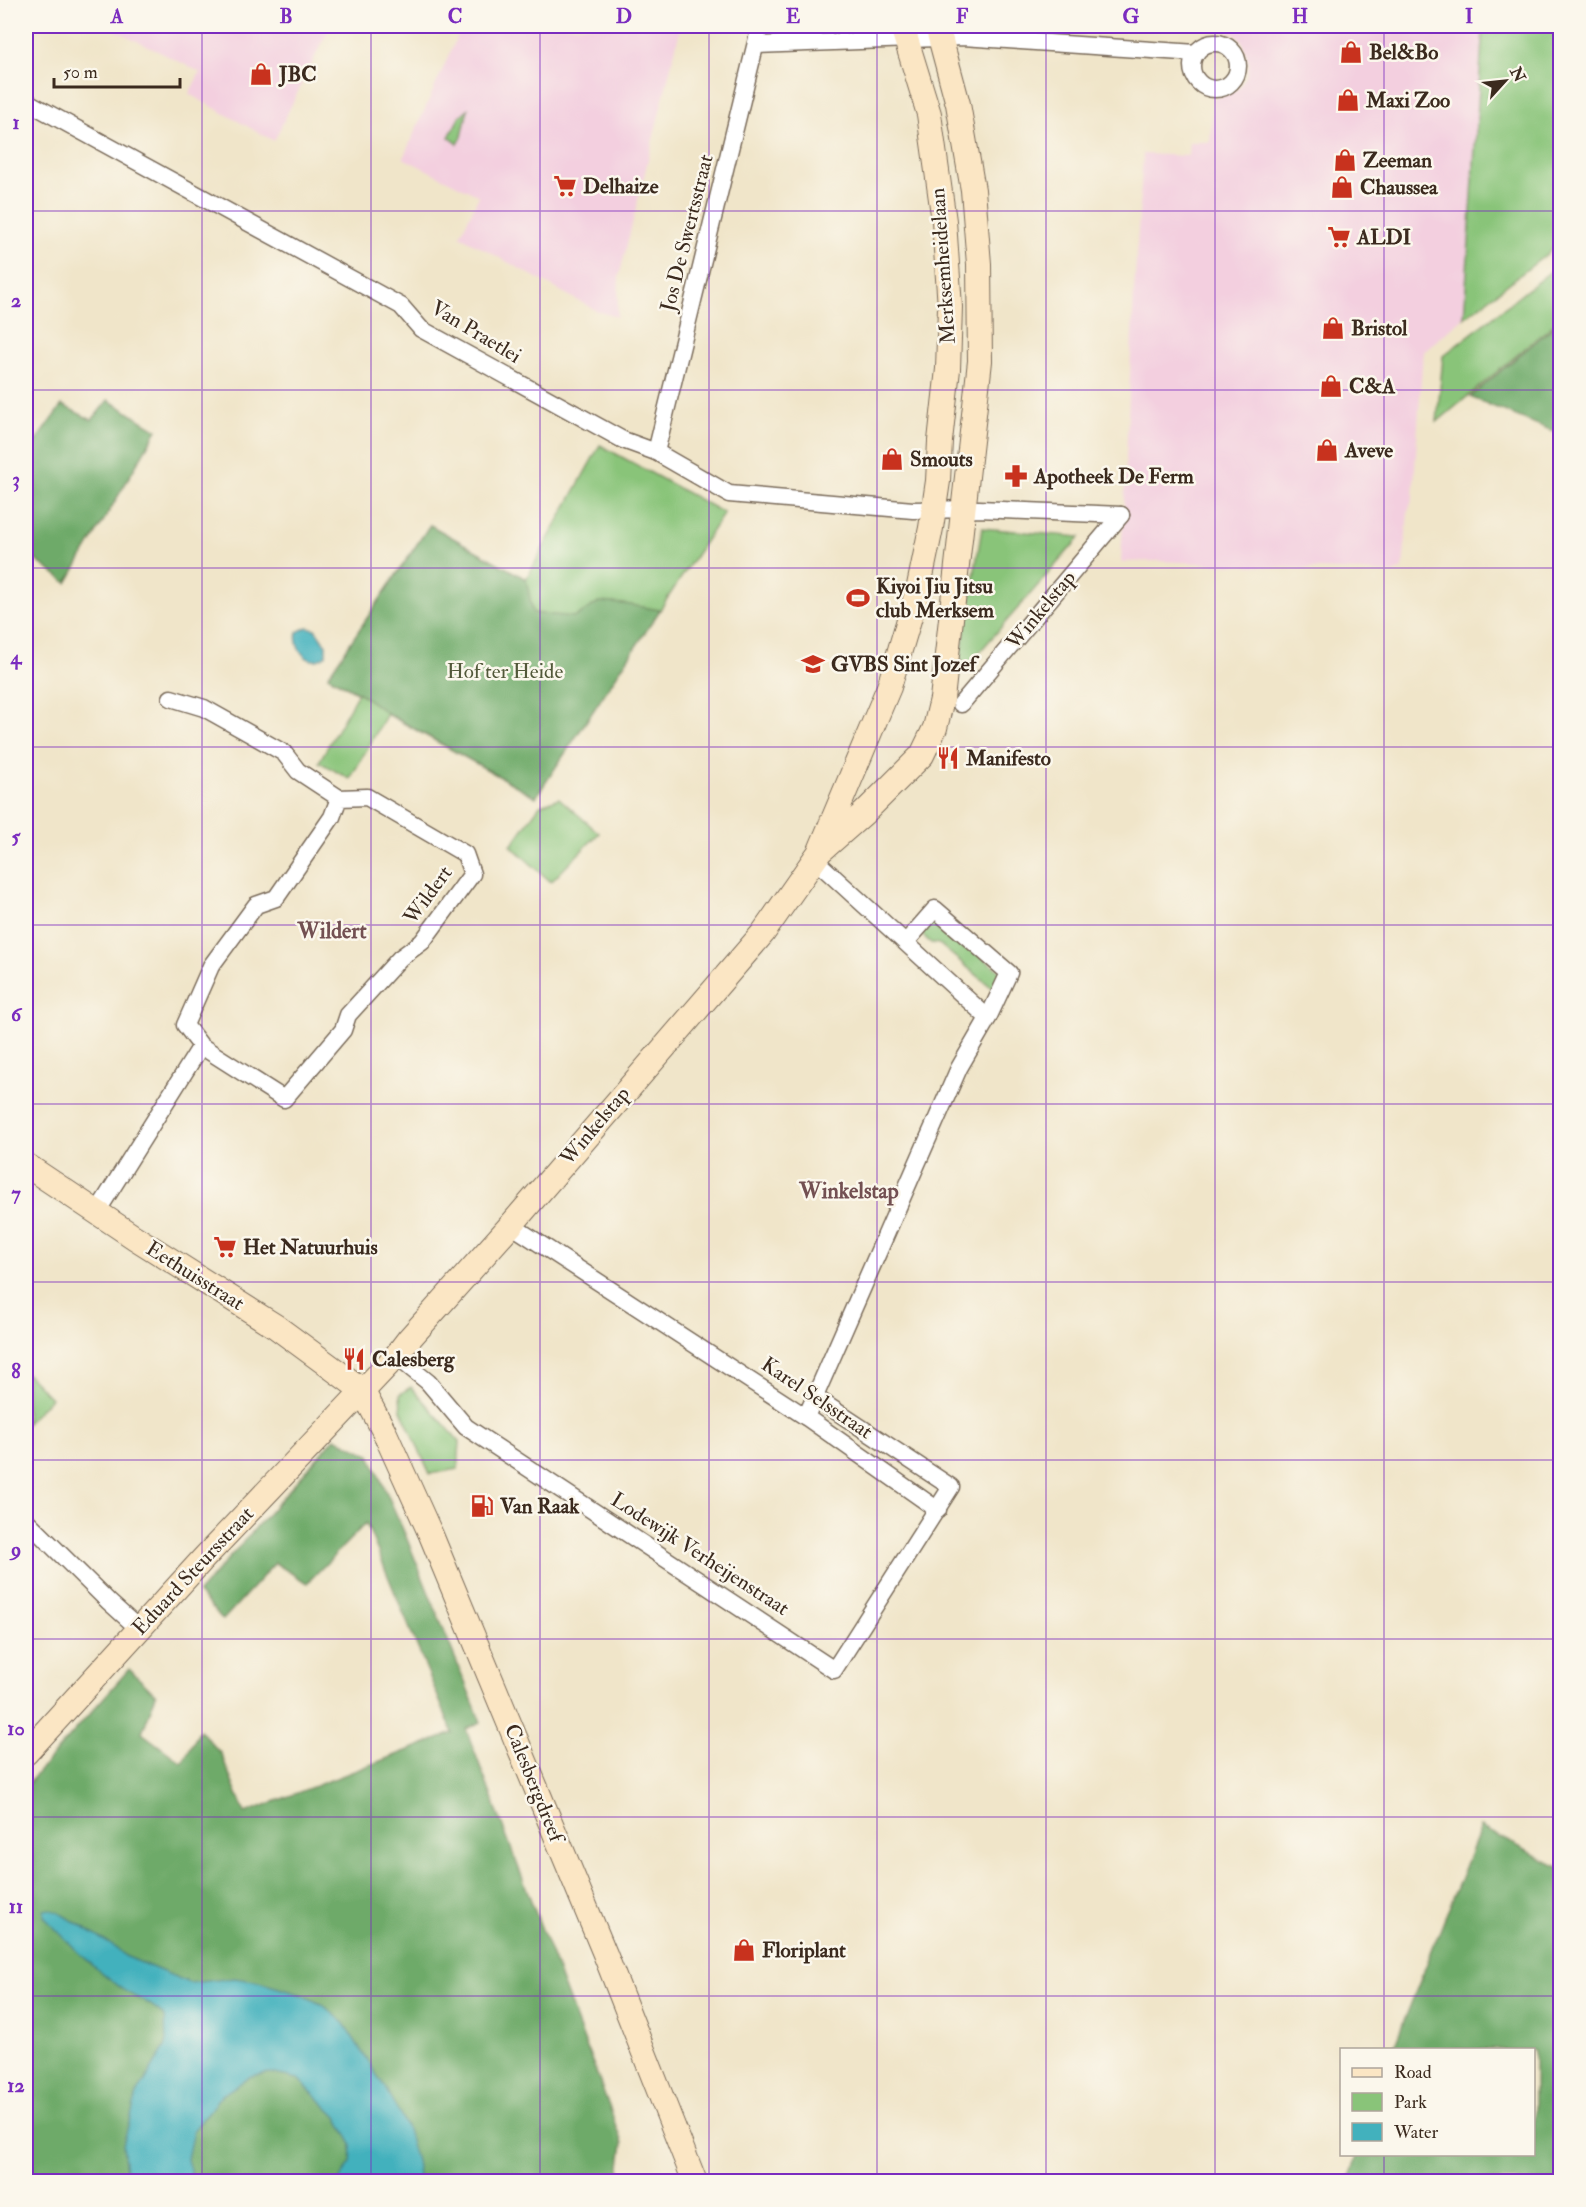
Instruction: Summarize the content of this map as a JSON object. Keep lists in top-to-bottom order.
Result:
{
  "streets": {
    "street": [
      "Jos De Swertsstraat",
      "Merksemheidelaan",
      "Van Praetlei",
      "Winkelstap",
      "Wildert",
      "Eethuisstraat",
      "Karel Selsstraat",
      "Lodewijk Verheijenstraat",
      "Eduard Steursstraat",
      "Calesbergdreef"
    ]
  },
  "crossings": [
    ["Jos De Swertsstraat", "Van Praetlei"],
    ["Merksemheidelaan", "Van Praetlei"],
    ["Merksemheidelaan", "Winkelstap"],
    ["Van Praetlei", "Winkelstap"],
    ["Winkelstap", "Eethuisstraat"],
    ["Winkelstap", "Karel Selsstraat"],
    ["Winkelstap", "Lodewijk Verheijenstraat"],
    ["Winkelstap", "Eduard Steursstraat"],
    ["Winkelstap", "Calesbergdreef"],
    ["Eethuisstraat", "Eduard Steursstraat"],
    ["Eethuisstraat", "Calesbergdreef"],
    ["Karel Selsstraat", "Lodewijk Verheijenstraat"],
    ["Eduard Steursstraat", "Calesbergdreef"]
  ],
  "districts": ["Wildert", "Winkelstap"],
  "parks": ["Hof ter Heide"],
  "places": {
    "shop": [
      "Bel&Bo",
      "JBC",
      "Maxi Zoo",
      "Zeeman",
      "Chaussea",
      "Bristol",
      "C&A",
      "Aveve",
      "Smouts",
      "Floriplant"
    ],
    "supermarket": ["Delhaize", "ALDI", "Het Natuurhuis"],
    "pharmacy": ["Apotheek De Ferm"],
    "sports": ["Kiyoi Jiu Jitsu club Merksem"],
    "school or university": ["GVBS Sint Jozef"],
    "restaurant": ["Manifesto", "Calesberg"],
    "fuel station": ["Van Raak"]
  },
  "legend": ["Road", "Park", "Water"],
  "scale_bar": "50 m",
  "north": "top right",
  "grid": {
    "columns": [
      "A",
      "B",
      "C",
      "D",
      "E",
      "F",
      "G",
      "H",
      "I"
    ],
    "rows": [
      "1",
      "2",
      "3",
      "4",
      "5",
      "6",
      "7",
      "8",
      "9",
      "10",
      "11",
      "12"
    ]
  }
}
